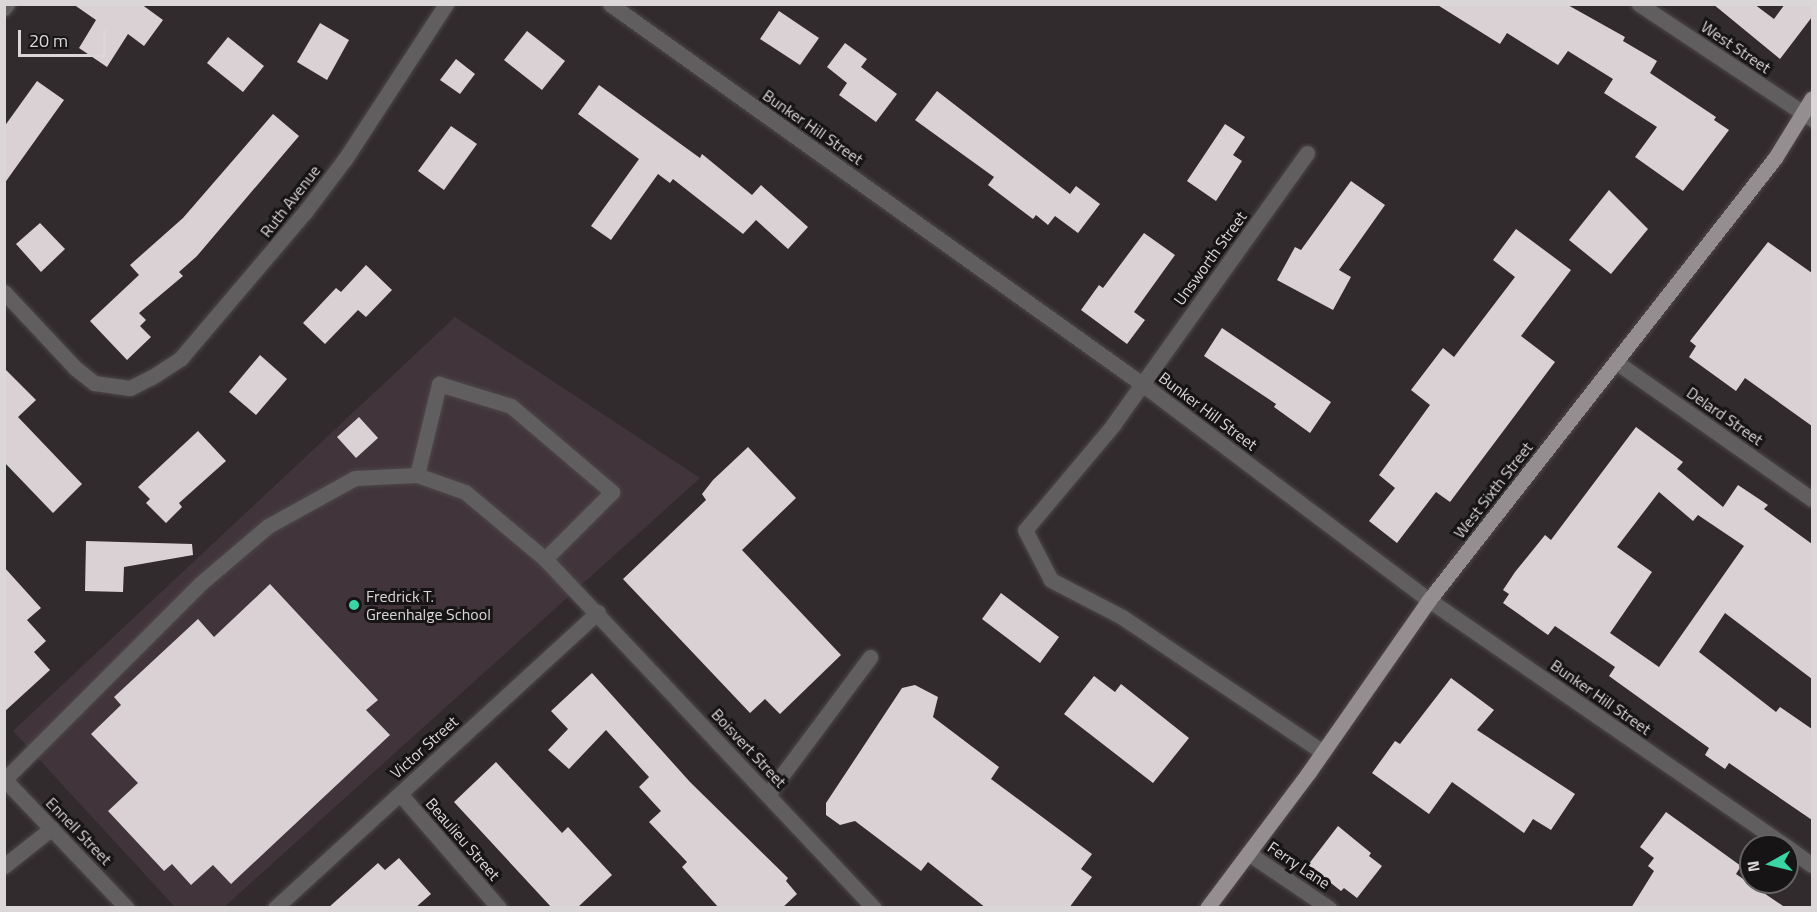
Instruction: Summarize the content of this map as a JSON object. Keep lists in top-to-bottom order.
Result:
{
  "streets": {
    "main road": ["West Sixth Street"],
    "street": [
      "West Street",
      "Bunker Hill Street",
      "Ruth Avenue",
      "Unsworth Street",
      "Delard Street",
      "Victor Street",
      "Boisvert Street",
      "Ennell Street",
      "Beaulieu Street",
      "Ferry Lane"
    ]
  },
  "crossings": [
    ["West Street", "West Sixth Street"],
    ["Bunker Hill Street", "Unsworth Street"],
    ["Bunker Hill Street", "West Sixth Street"],
    ["Unsworth Street", "West Sixth Street"],
    ["Delard Street", "West Sixth Street"],
    ["West Sixth Street", "Ferry Lane"],
    ["Victor Street", "Boisvert Street"],
    ["Victor Street", "Beaulieu Street"]
  ],
  "places": ["Fredrick T. Greenhalge School"],
  "scale_bar": "20 m",
  "north": "left"
}
